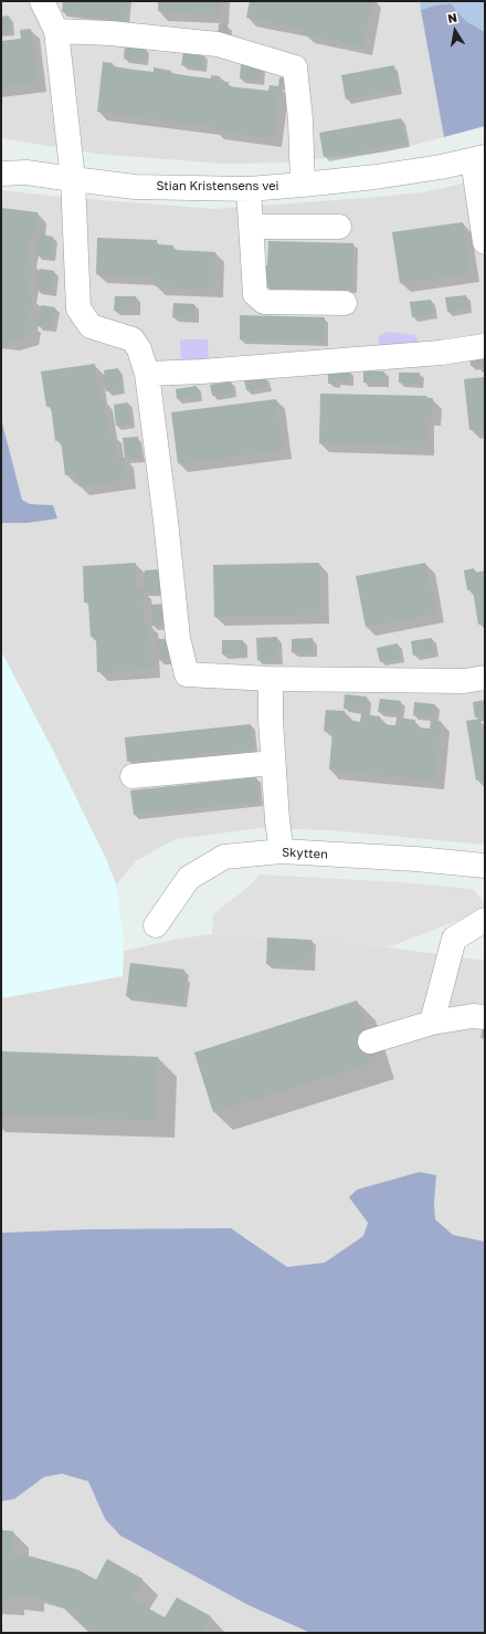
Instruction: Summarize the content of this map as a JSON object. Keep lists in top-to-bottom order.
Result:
{
  "streets": {
    "street": ["Stian Kristensens vei", "Skytten"]
  },
  "north": "top"
}
